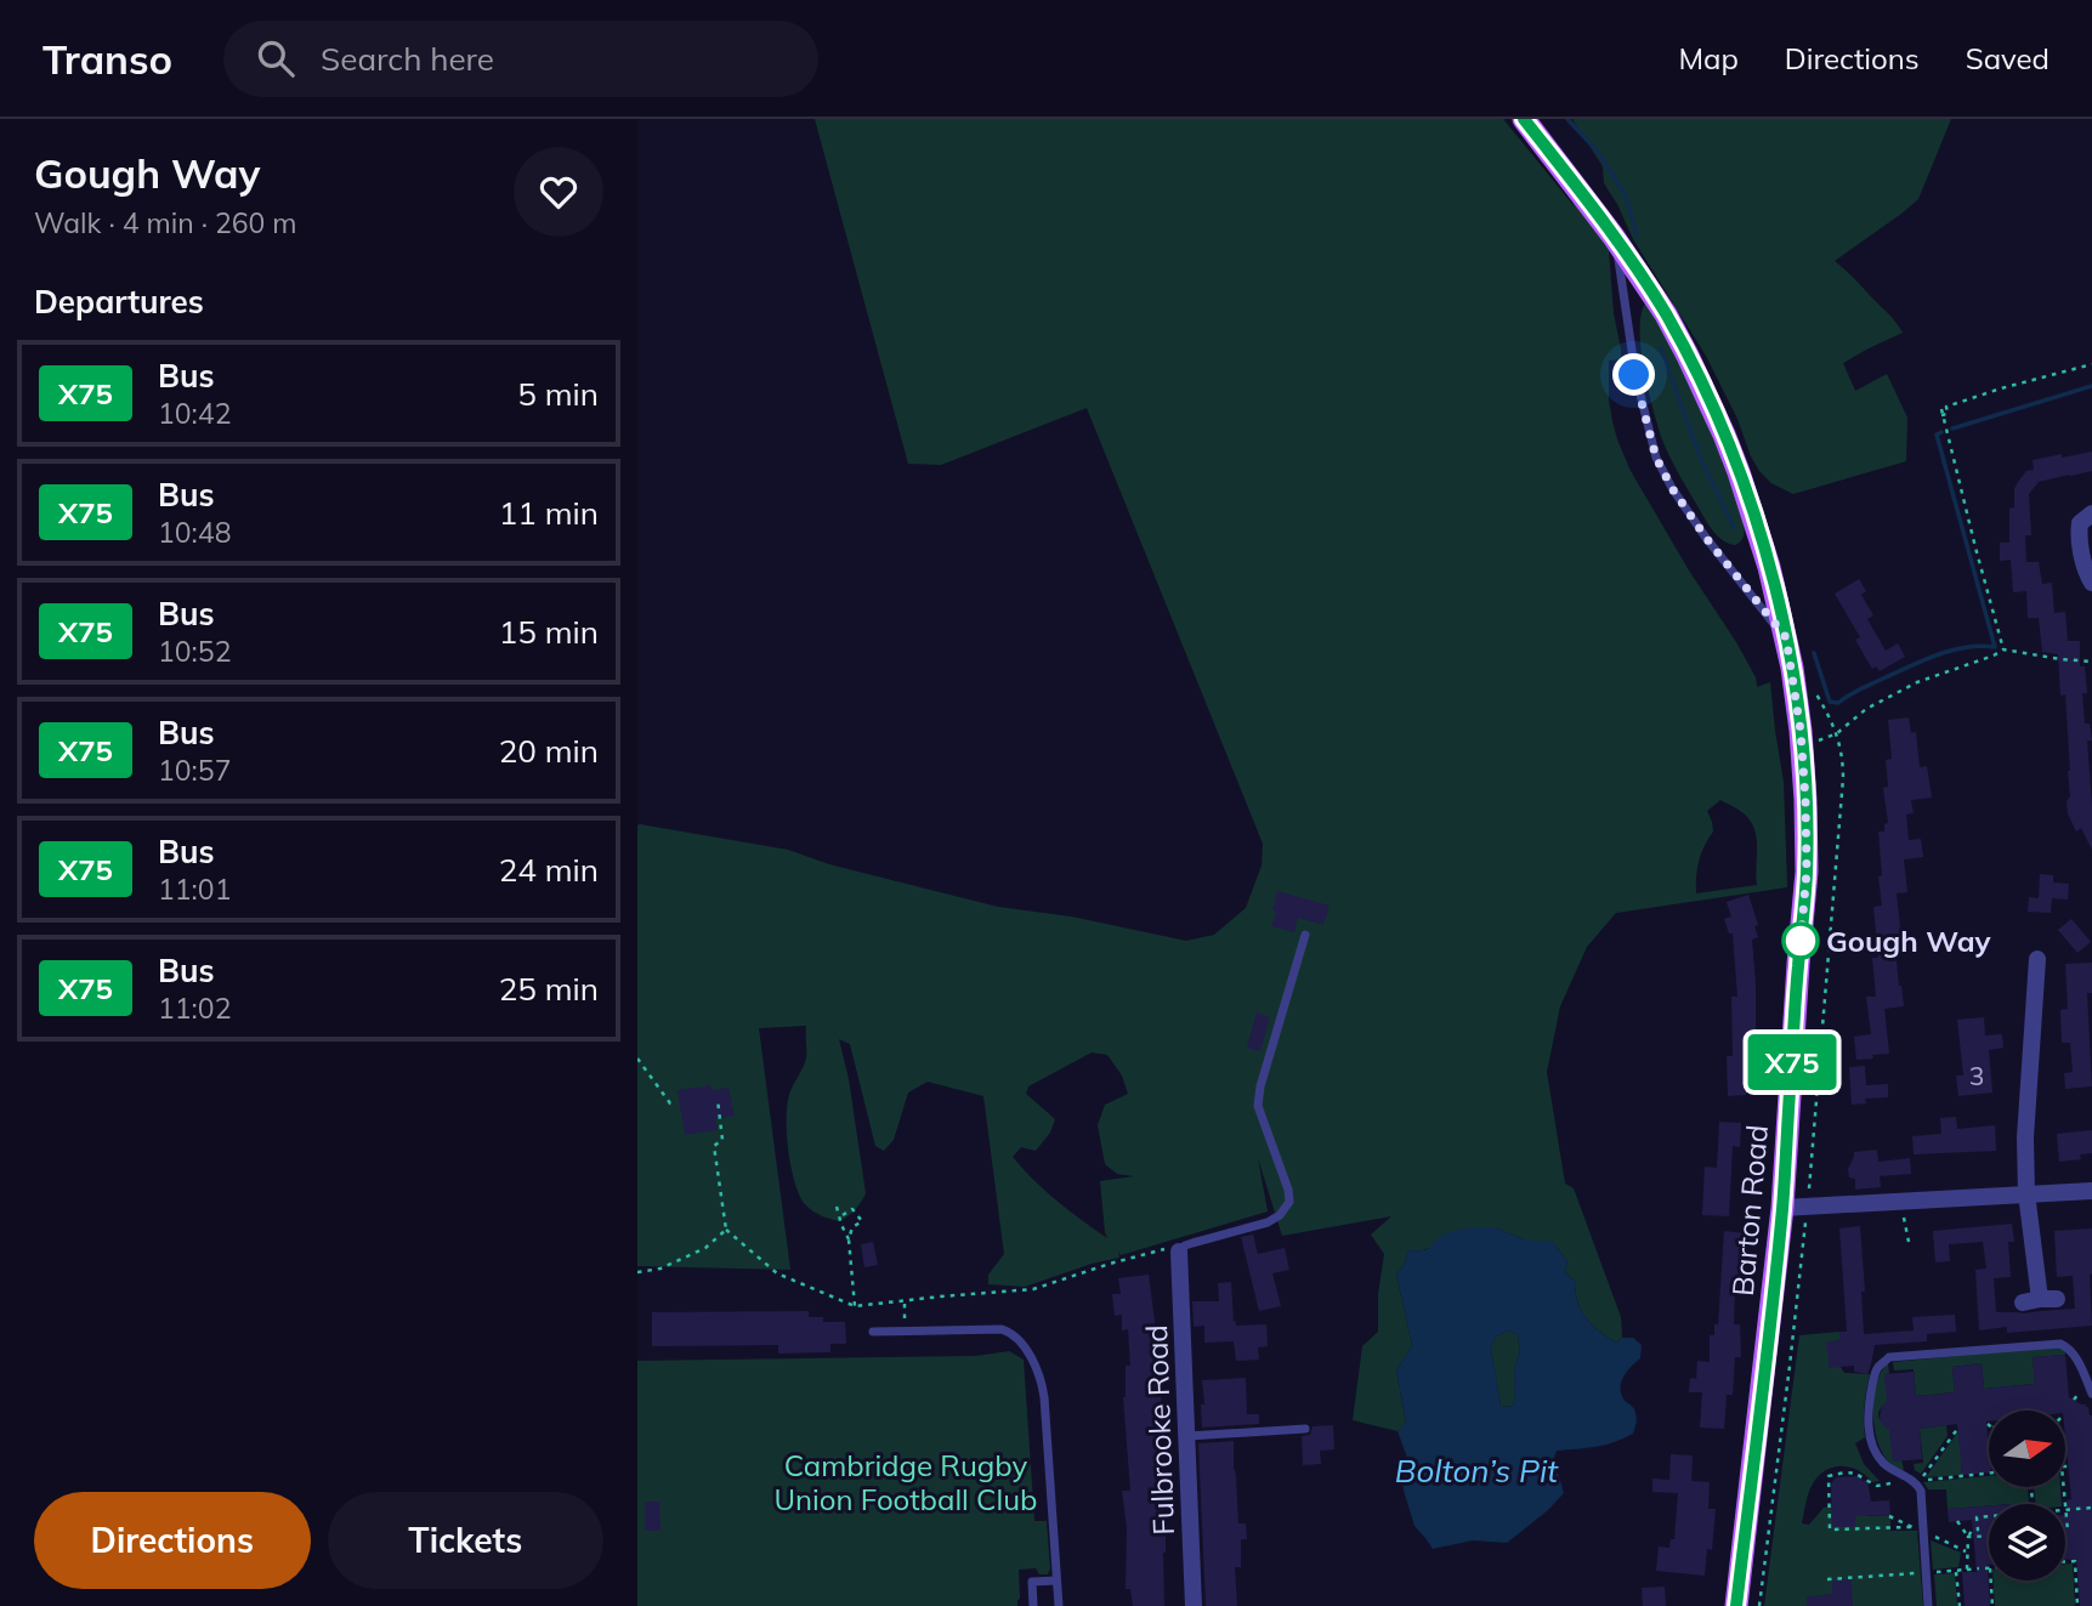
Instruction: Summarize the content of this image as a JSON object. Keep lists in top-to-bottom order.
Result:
{
  "streets": {
    "main road": ["Barton Road"],
    "street": ["Fulbrooke Road"]
  },
  "water": ["Bolton’s Pit"],
  "parks": ["Cambridge Rugby Union Football Club"],
  "places": ["Gough Way"],
  "lines": ["bus line X75"],
  "house_numbers": ["3"],
  "north": "right",
  "page": {
    "header": "Transo",
    "search": "Search here",
    "nav": ["Map", "Directions", "Saved"],
    "heading": [
      ["Gough Way", "Walk · 4 min · 260 m"],
      "Departures"
    ],
    "on_map": "X75",
    "list": [
      {
        "mark": "X75",
        "name": "Bus",
        "note": "10:42",
        "value": "5 min"
      },
      {
        "mark": "X75",
        "name": "Bus",
        "note": "10:48",
        "value": "11 min"
      },
      {
        "mark": "X75",
        "name": "Bus",
        "note": "10:52",
        "value": "15 min"
      },
      {
        "mark": "X75",
        "name": "Bus",
        "note": "10:57",
        "value": "20 min"
      },
      {
        "mark": "X75",
        "name": "Bus",
        "note": "11:01",
        "value": "24 min"
      },
      {
        "mark": "X75",
        "name": "Bus",
        "note": "11:02",
        "value": "25 min"
      }
    ],
    "buttons": ["Directions", "Tickets"]
  }
}
